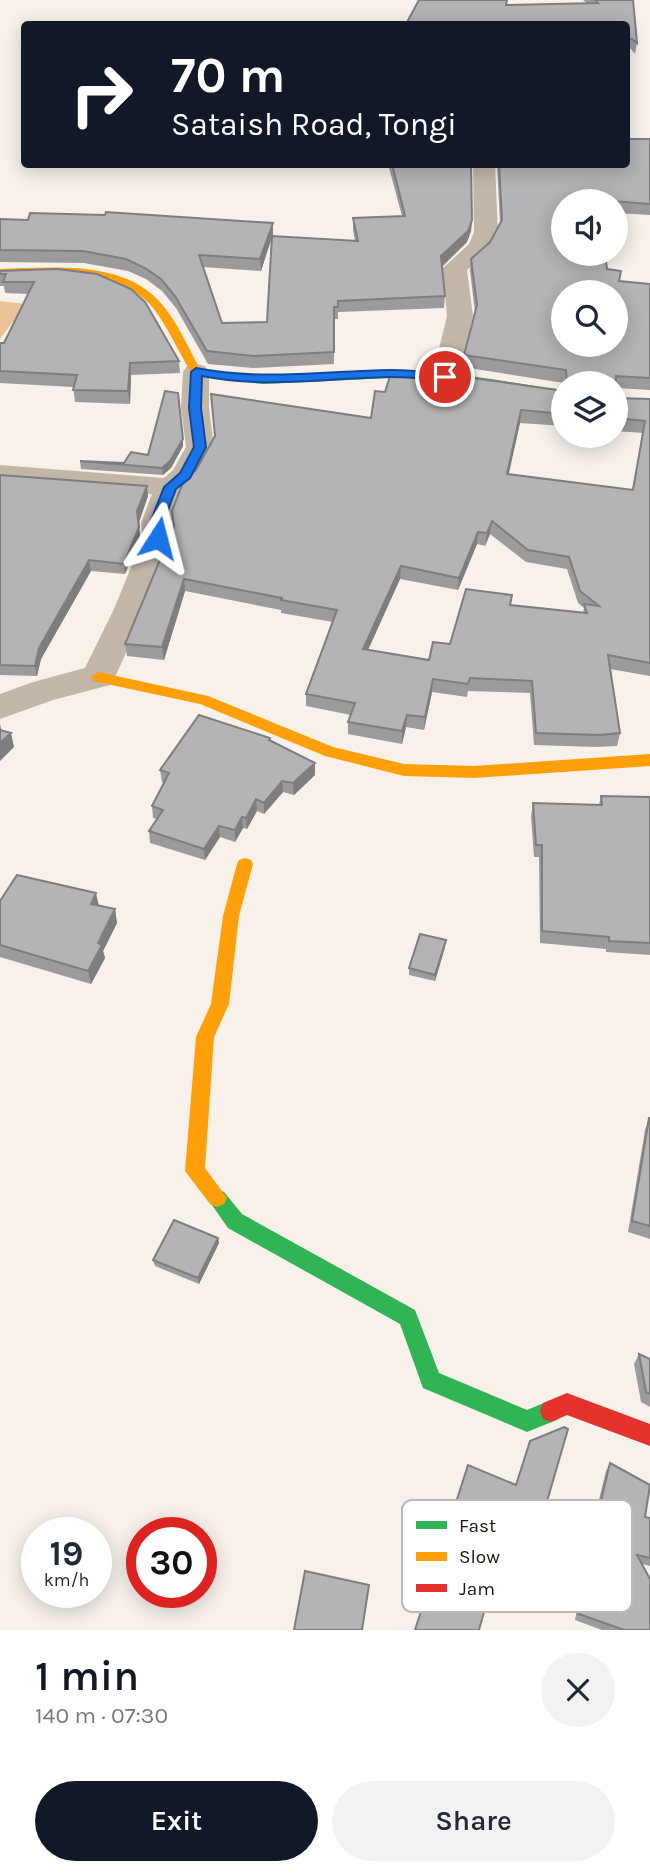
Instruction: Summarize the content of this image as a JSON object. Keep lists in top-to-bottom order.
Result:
{
  "legend": ["Fast", "Slow", "Jam"],
  "page": {
    "turn": ["70 m", "Sataish Road, Tongi"],
    "speed": "19 km/h",
    "limit": "30",
    "heading": ["1 min", "140 m · 07:30"],
    "buttons": ["Exit", "Share"]
  }
}
